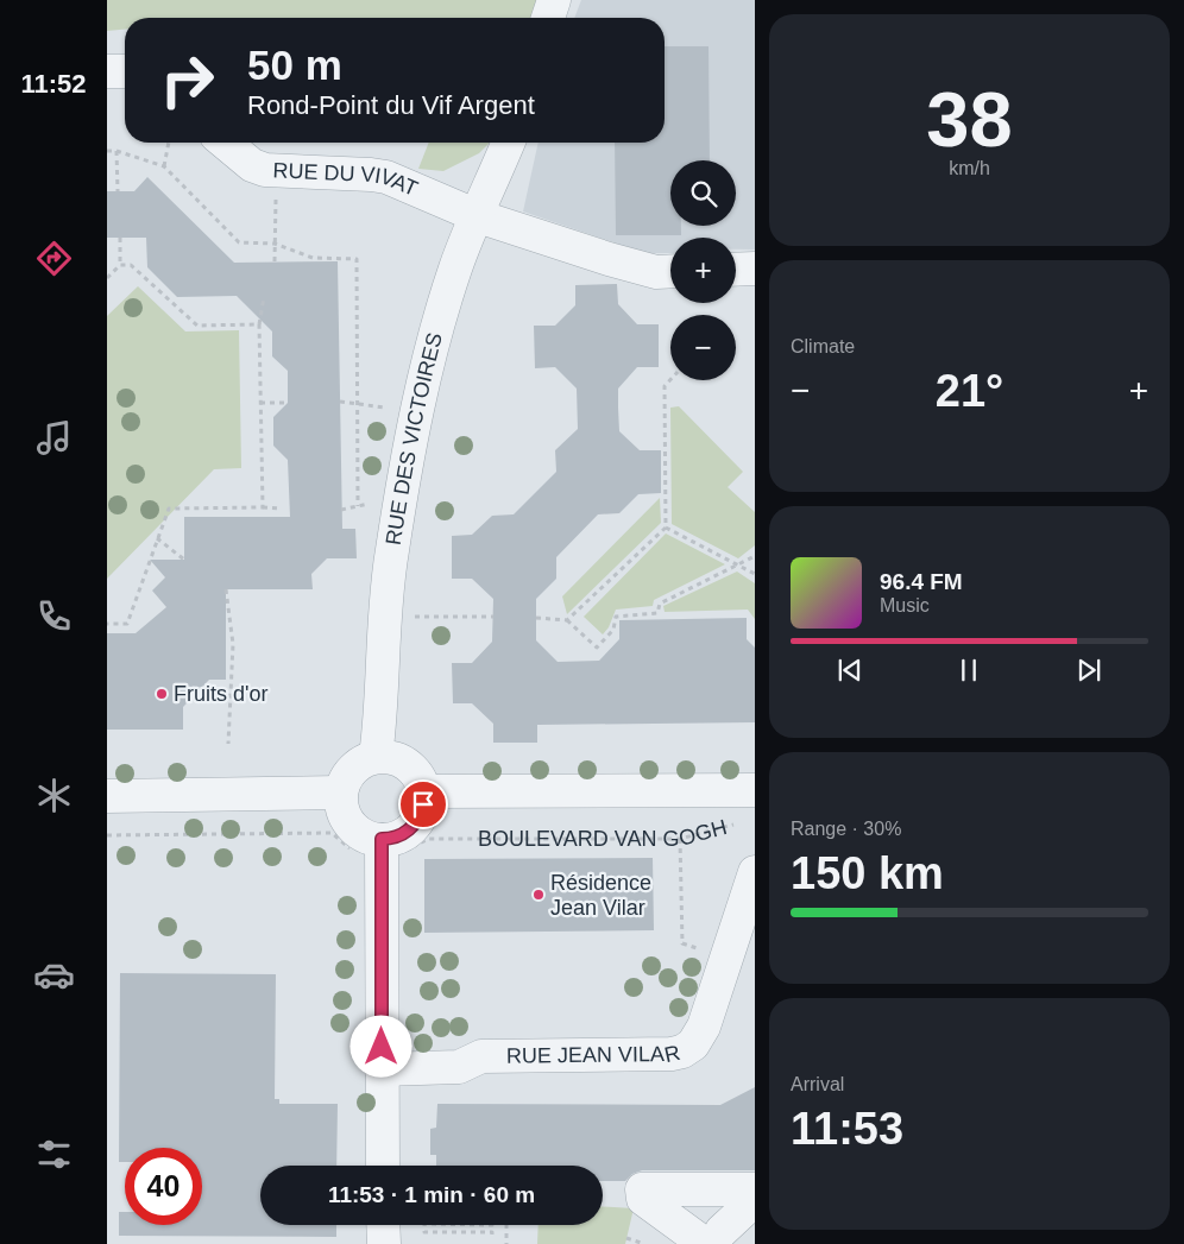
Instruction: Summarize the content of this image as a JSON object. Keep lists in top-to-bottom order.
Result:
{
  "streets": {
    "street": [
      "RUE DU VIVAT",
      "RUE DES VICTOIRES",
      "BOULEVARD VAN GOGH",
      "RUE JEAN VILAR"
    ]
  },
  "crossings": [
    ["RUE DU VIVAT", "RUE DES VICTOIRES"],
    ["RUE DES VICTOIRES", "BOULEVARD VAN GOGH"]
  ],
  "places": ["Fruits d'or", "Résidence Jean Vilar"],
  "page": {
    "tabs": "11:52",
    "tile": [
      ["38", "km/h"],
      "Climate",
      ["Range · 30%", "150 km"],
      ["Arrival", "11:53"]
    ],
    "turn": ["50 m", "Rond-Point du Vif Argent"],
    "map_buttons": ["+", "−"],
    "heat": ["−", "21°", "+"],
    "song": ["96.4 FM", "Music"],
    "limit": "40",
    "trip": "11:53 · 1 min · 60 m"
  }
}
